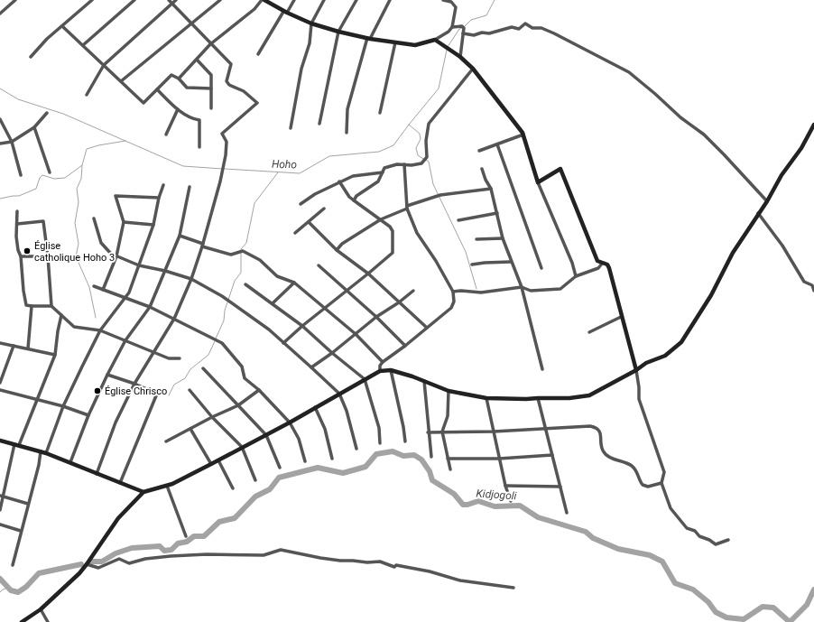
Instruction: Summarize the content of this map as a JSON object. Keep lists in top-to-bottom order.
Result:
{
  "water": ["Hoho", "Kidjogoli"],
  "places": ["Église catholique Hoho 3", "Église Chrisco"]
}
